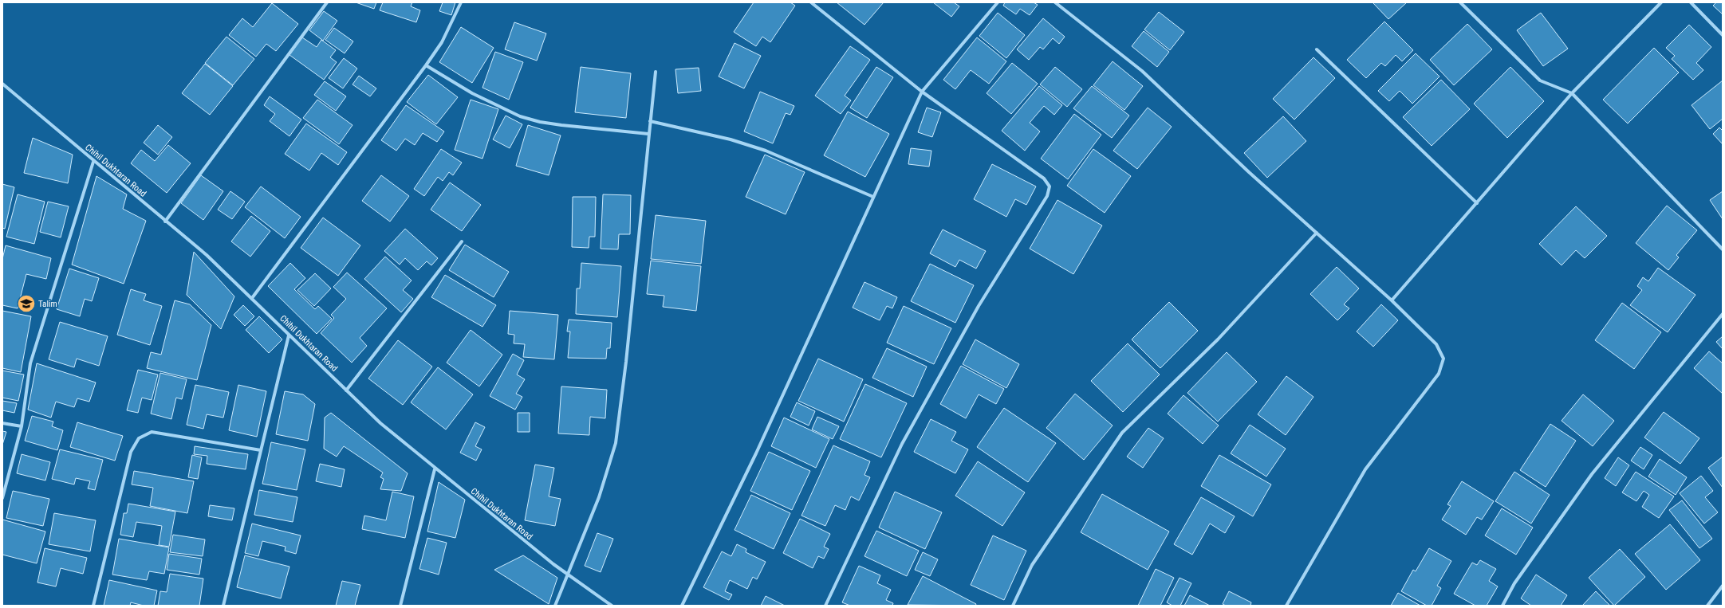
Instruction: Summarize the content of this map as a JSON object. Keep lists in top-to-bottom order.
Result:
{
  "streets": {
    "street": ["Chihil Dukhtaran Road"]
  },
  "places": {
    "school or university": ["Talim"]
  }
}
